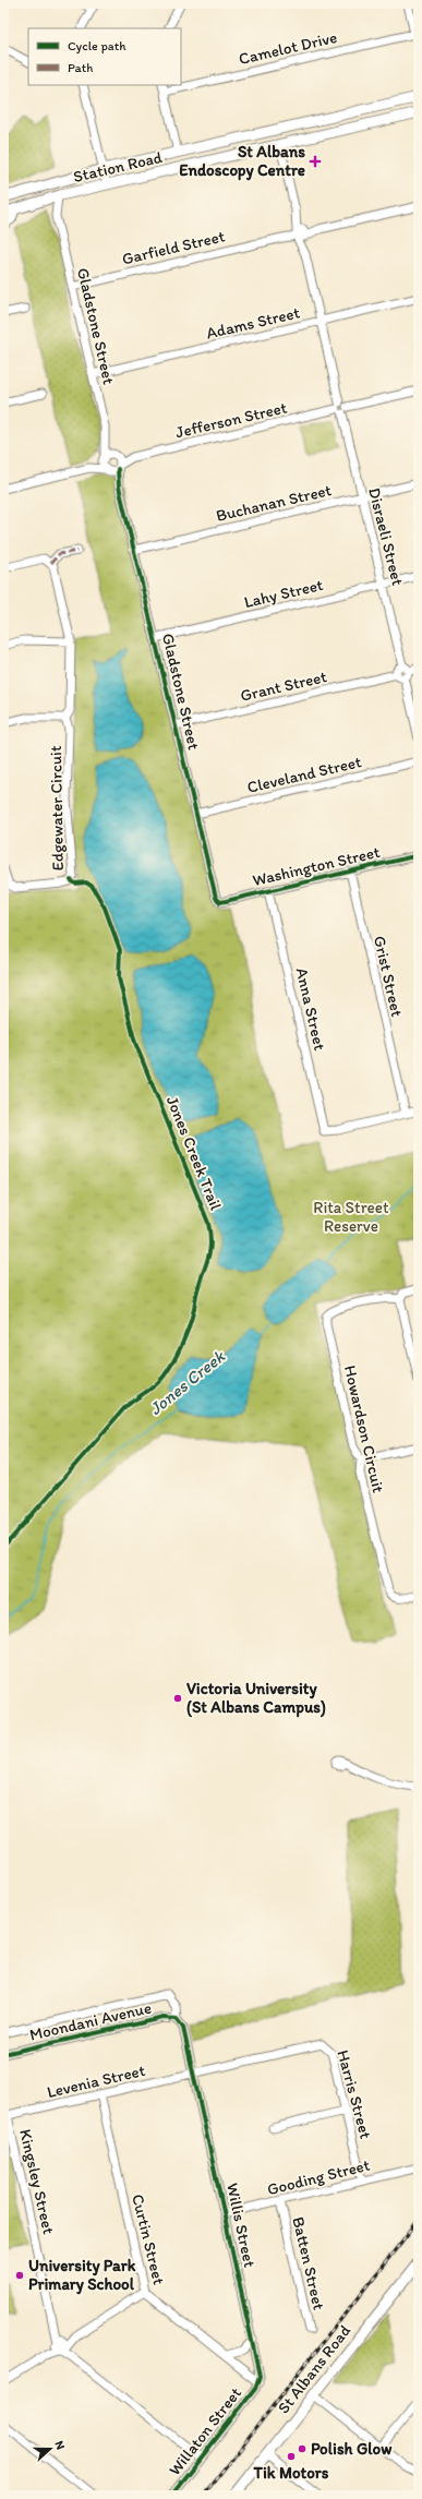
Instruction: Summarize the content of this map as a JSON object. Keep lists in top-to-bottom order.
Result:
{
  "streets": {
    "main road": ["Station Road", "St Albans Road"],
    "street": [
      "Camelot Drive",
      "Garfield Street",
      "Adams Street",
      "Gladstone Street",
      "Jefferson Street",
      "Buchanan Street",
      "Disraeli Street",
      "Lahy Street",
      "Grant Street",
      "Cleveland Street",
      "Edgewater Circuit",
      "Washington Street",
      "Grist Street",
      "Anna Street",
      "Howardson Circuit",
      "Moondani Avenue",
      "Levenia Street",
      "Harris Street",
      "Gooding Street",
      "Kingsley Street",
      "Willis Street",
      "Curtin Street",
      "Batten Street",
      "Willaton Street"
    ],
    "cycle path": ["Jones Creek Trail"]
  },
  "crossings": [
    ["Station Road", "Gladstone Street"],
    ["Station Road", "Disraeli Street"],
    ["Garfield Street", "Gladstone Street"],
    ["Garfield Street", "Disraeli Street"],
    ["Adams Street", "Gladstone Street"],
    ["Adams Street", "Disraeli Street"],
    ["Gladstone Street", "Jefferson Street"],
    ["Gladstone Street", "Buchanan Street"],
    ["Gladstone Street", "Lahy Street"],
    ["Gladstone Street", "Grant Street"],
    ["Gladstone Street", "Cleveland Street"],
    ["Gladstone Street", "Washington Street"],
    ["Jefferson Street", "Disraeli Street"],
    ["Buchanan Street", "Disraeli Street"],
    ["Disraeli Street", "Lahy Street"],
    ["Disraeli Street", "Grant Street"],
    ["Washington Street", "Grist Street"],
    ["Washington Street", "Anna Street"],
    ["Grist Street", "Anna Street"],
    ["Moondani Avenue", "Levenia Street"],
    ["Moondani Avenue", "Harris Street"],
    ["Moondani Avenue", "Willis Street"],
    ["Levenia Street", "Harris Street"],
    ["Levenia Street", "Kingsley Street"],
    ["Levenia Street", "Willis Street"],
    ["Levenia Street", "Curtin Street"],
    ["Harris Street", "Gooding Street"],
    ["Harris Street", "Willis Street"],
    ["Gooding Street", "Willis Street"],
    ["Gooding Street", "Batten Street"],
    ["Kingsley Street", "Willaton Street"],
    ["Willis Street", "Curtin Street"],
    ["Willis Street", "Willaton Street"],
    ["Curtin Street", "Willaton Street"]
  ],
  "water": ["Jones Creek"],
  "parks": ["Rita Street Reserve"],
  "places": {
    "health": ["St Albans Endoscopy Centre"],
    "other": [
      "Victoria University (St Albans Campus)",
      "University Park Primary School",
      "Polish Glow",
      "Tik Motors"
    ]
  },
  "legend": ["Cycle path", "Path"],
  "north": "right"
}
